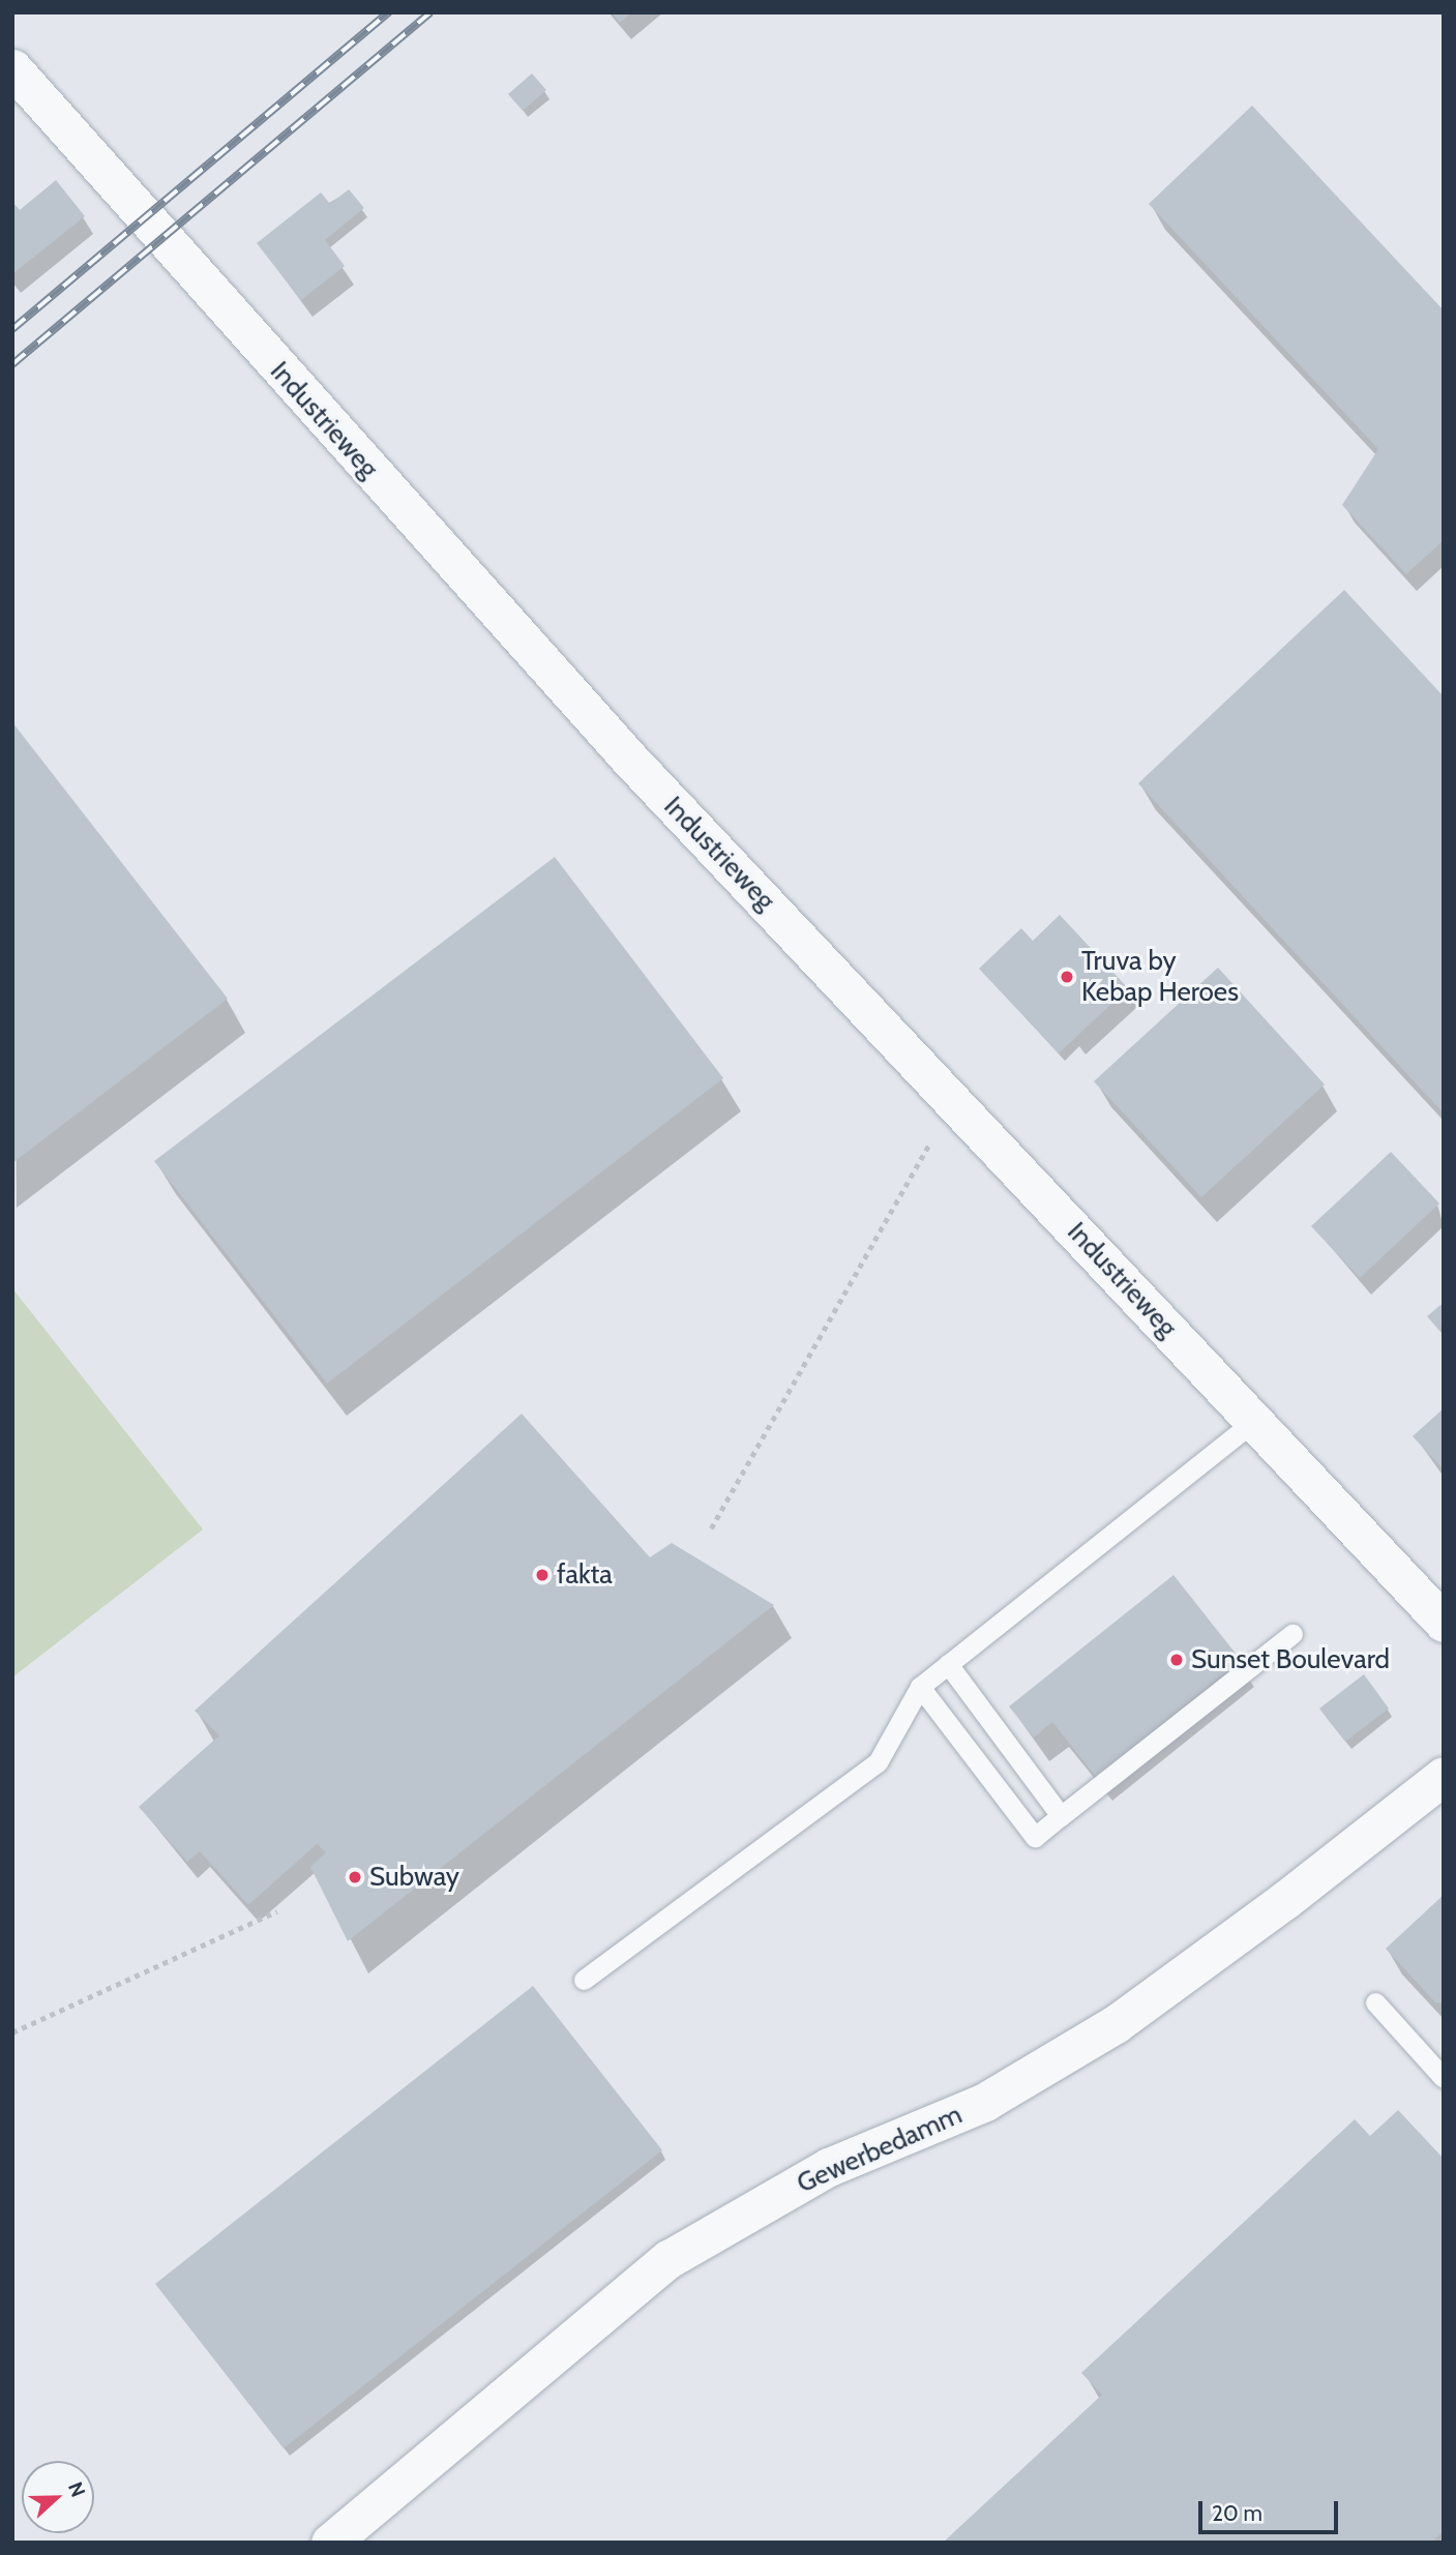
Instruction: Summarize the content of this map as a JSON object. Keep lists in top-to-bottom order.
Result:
{
  "streets": {
    "street": ["Industrieweg", "Gewerbedamm"]
  },
  "places": [
    "Truva by Kebap Heroes",
    "fakta",
    "Sunset Boulevard",
    "Subway"
  ],
  "scale_bar": "20 m",
  "north": "right"
}
